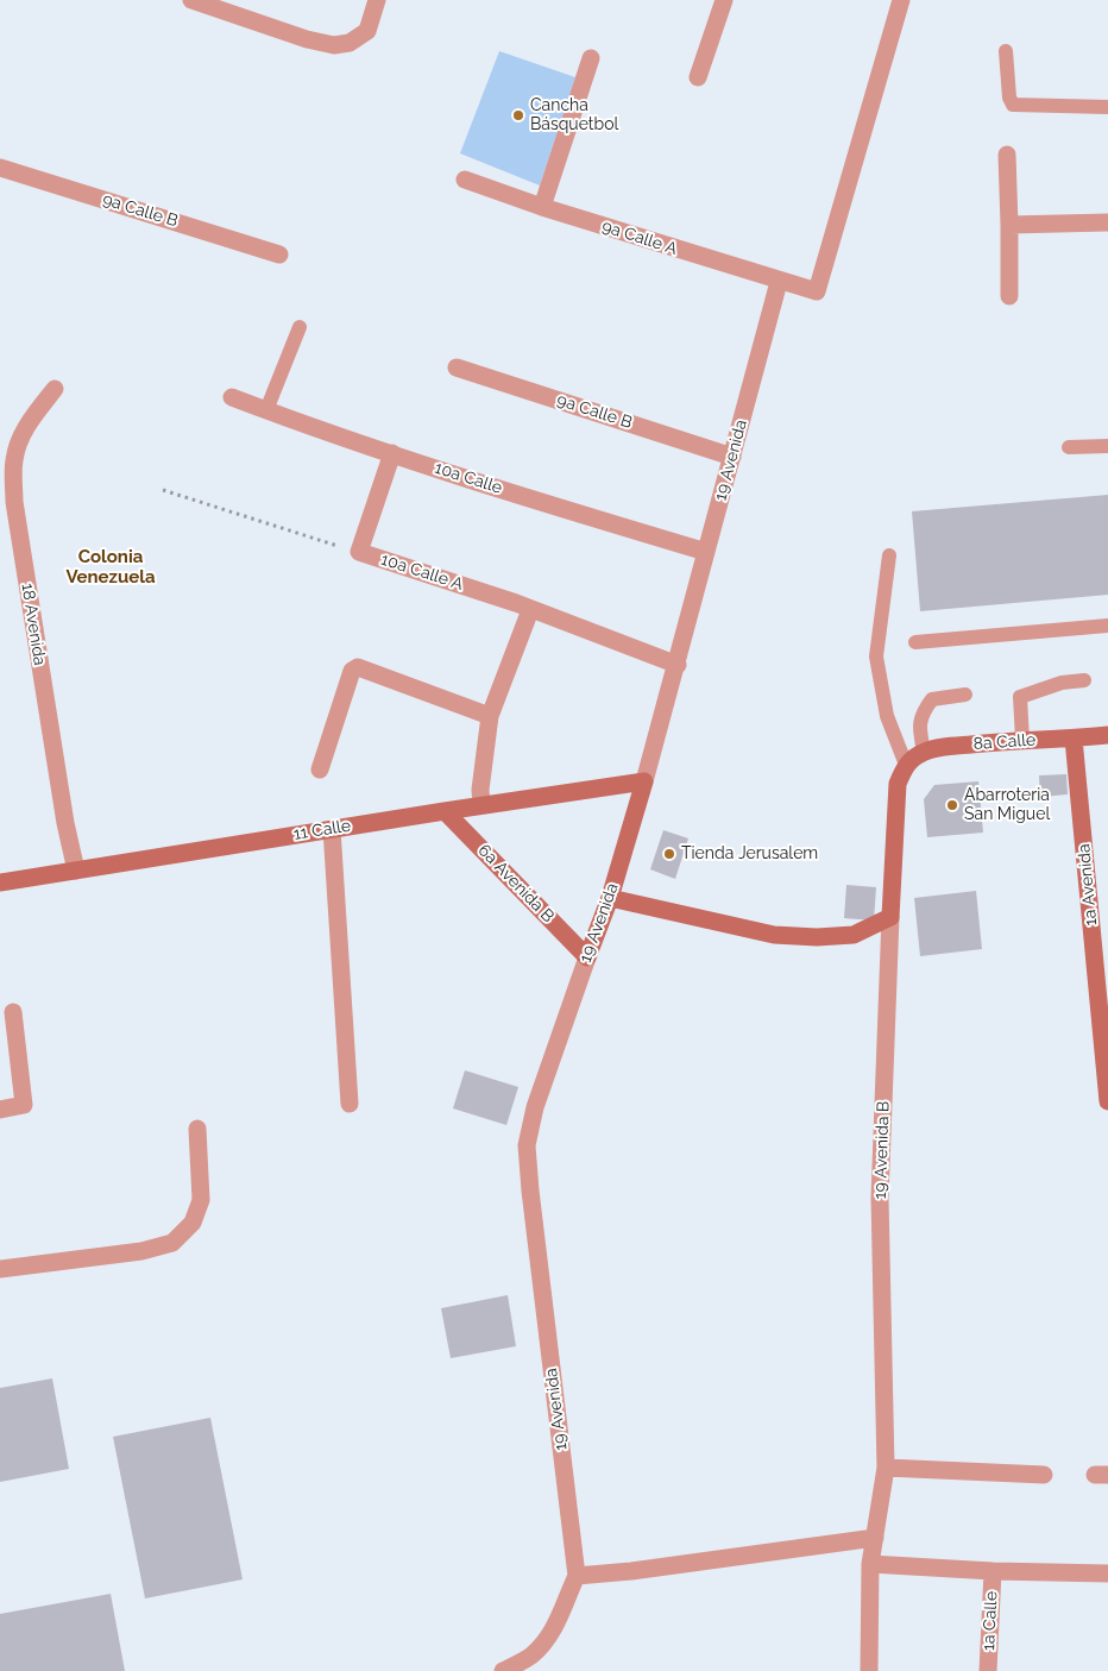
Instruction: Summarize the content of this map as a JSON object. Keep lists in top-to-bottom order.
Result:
{
  "streets": {
    "street": [
      "9a Calle B",
      "9a Calle A",
      "19 Avenida",
      "10a Calle",
      "10a Calle A",
      "18 Avenida",
      "8a Calle",
      "11 Calle",
      "6a Avenida B",
      "1a Avenida",
      "19 Avenida B",
      "1a Calle"
    ]
  },
  "crossings": [
    ["9a Calle B", "19 Avenida"],
    ["9a Calle A", "19 Avenida"],
    ["19 Avenida", "10a Calle"],
    ["19 Avenida", "10a Calle A"],
    ["19 Avenida", "11 Calle"],
    ["19 Avenida", "6a Avenida B"],
    ["18 Avenida", "11 Calle"],
    ["8a Calle", "1a Avenida"],
    ["8a Calle", "19 Avenida B"],
    ["11 Calle", "6a Avenida B"]
  ],
  "districts": ["Colonia Venezuela"],
  "places": ["Cancha Básquetbol", "Abarroteria San Miguel", "Tienda Jerusalem"]
}
